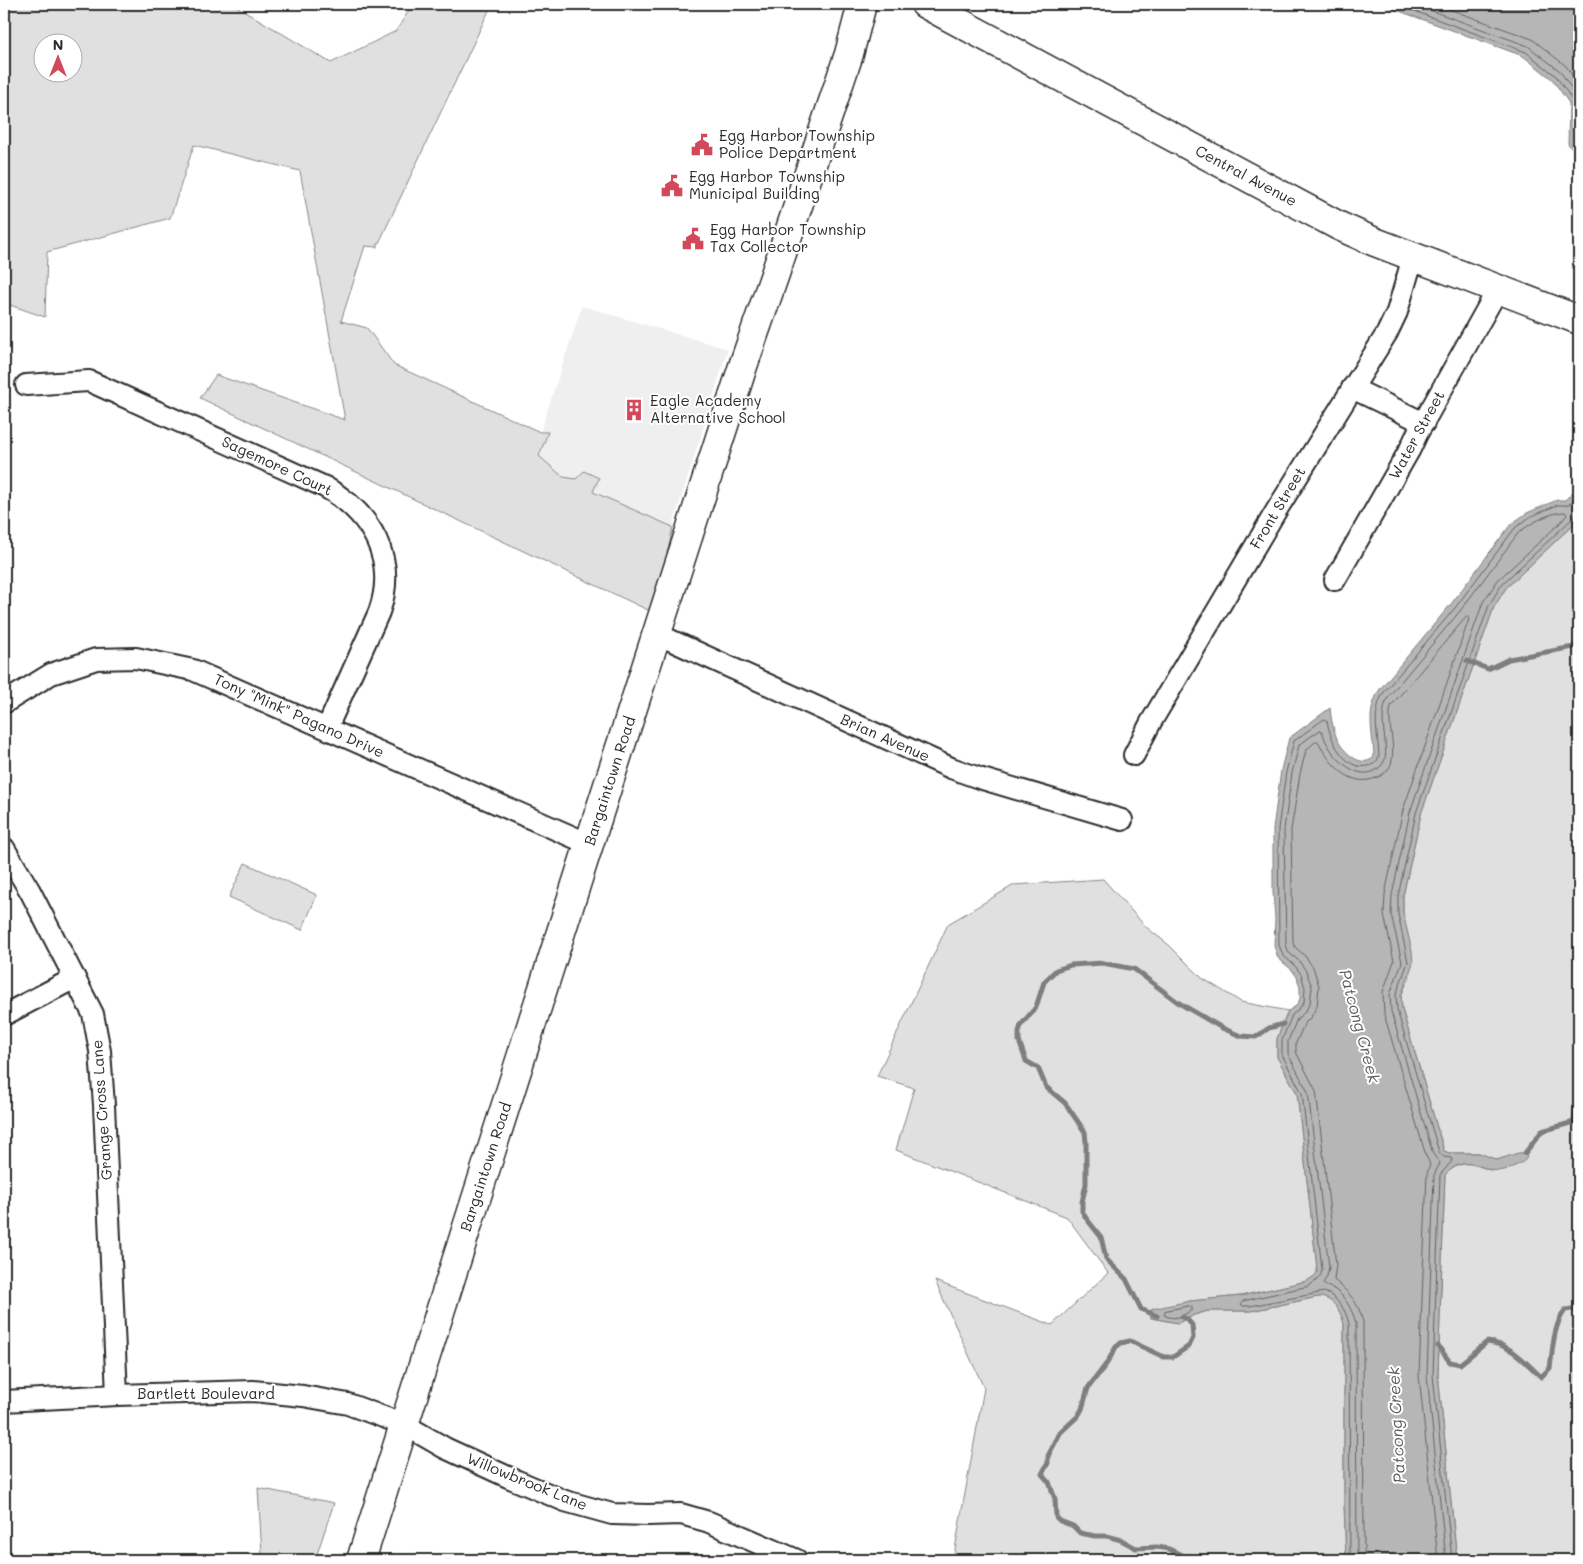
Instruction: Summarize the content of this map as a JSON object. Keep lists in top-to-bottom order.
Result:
{
  "streets": {
    "main road": ["Central Avenue", "Bargaintown Road"],
    "street": [
      "Water Street",
      "Sagemore Court",
      "Front Street",
      "Tony \"Mink\" Pagano Drive",
      "Brian Avenue",
      "Grange Cross Lane",
      "Bartlett Boulevard",
      "Willowbrook Lane"
    ]
  },
  "crossings": [
    ["Central Avenue", "Water Street"],
    ["Central Avenue", "Front Street"],
    ["Sagemore Court", "Tony \"Mink\" Pagano Drive"],
    ["Tony \"Mink\" Pagano Drive", "Bargaintown Road"],
    ["Brian Avenue", "Bargaintown Road"],
    ["Bargaintown Road", "Bartlett Boulevard"],
    ["Bargaintown Road", "Willowbrook Lane"],
    ["Grange Cross Lane", "Bartlett Boulevard"],
    ["Bartlett Boulevard", "Willowbrook Lane"]
  ],
  "water": ["Patcong Creek"],
  "places": {
    "public building": ["Egg Harbor Township Police Department", "Egg Harbor Township Municipal Building", "Egg Harbor Township Tax Collector"],
    "building": ["Eagle Academy Alternative School"]
  },
  "north": "top"
}
